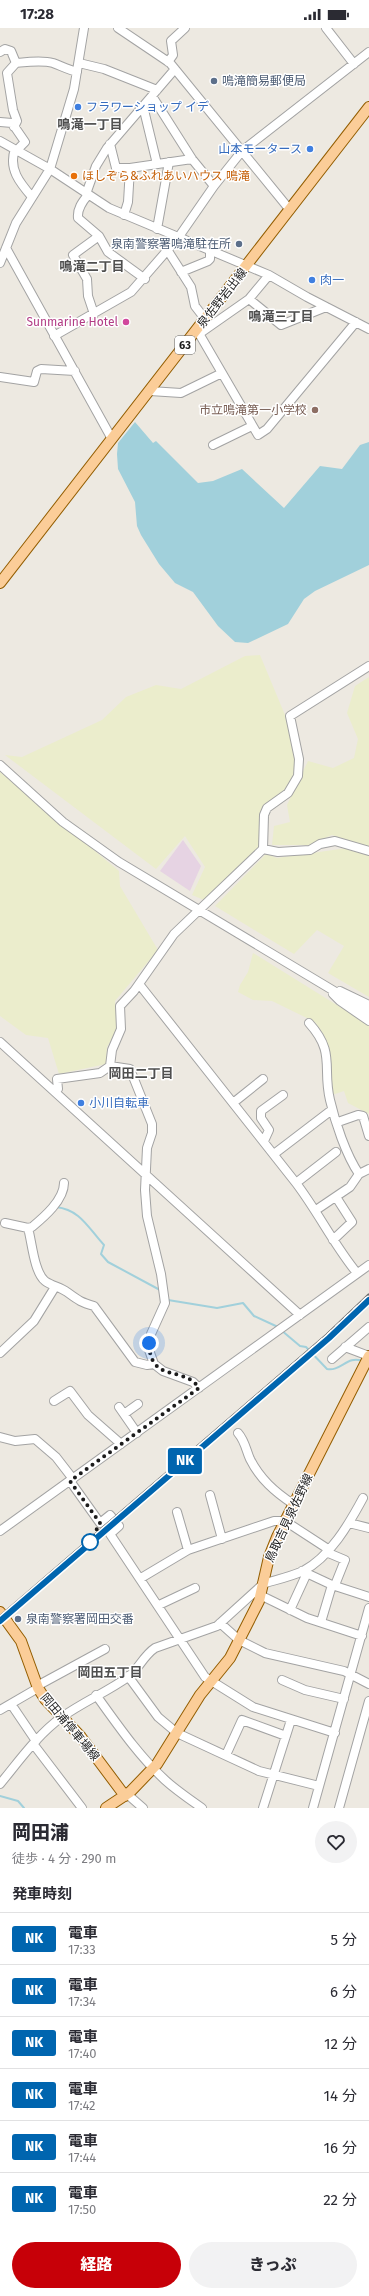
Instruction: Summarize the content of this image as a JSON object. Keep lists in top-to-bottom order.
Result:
{
  "streets": {
    "main road": [
      "泉佐野岩出線",
      "63",
      "鳥取吉見泉佐野線",
      "岡田浦停車場線"
    ]
  },
  "crossings": [
    ["鳥取吉見泉佐野線", "岡田浦停車場線"]
  ],
  "districts": [
    "鳴滝一丁目",
    "鳴滝二丁目",
    "鳴滝三丁目",
    "岡田二丁目",
    "岡田五丁目"
  ],
  "places": [
    "鳴滝簡易郵便局",
    "フラワーショップ イデ",
    "山本モータース",
    "ほしぞら&ふれあいハウス 鳴滝",
    "泉南警察署鳴滝駐在所",
    "肉一",
    "Sunmarine Hotel",
    "市立鳴滝第一小学校",
    "小川自転車",
    "泉南警察署岡田交番"
  ],
  "page": {
    "status": "17:28",
    "on_map": "NK",
    "heading": [
      ["岡田浦", "徒歩 · 4 分 · 290 m"],
      "発車時刻"
    ],
    "list": [
      {
        "mark": "NK",
        "name": "電車",
        "note": "17:33",
        "value": "5 分"
      },
      {
        "mark": "NK",
        "name": "電車",
        "note": "17:34",
        "value": "6 分"
      },
      {
        "mark": "NK",
        "name": "電車",
        "note": "17:40",
        "value": "12 分"
      },
      {
        "mark": "NK",
        "name": "電車",
        "note": "17:42",
        "value": "14 分"
      },
      {
        "mark": "NK",
        "name": "電車",
        "note": "17:44",
        "value": "16 分"
      },
      {
        "mark": "NK",
        "name": "電車",
        "note": "17:50",
        "value": "22 分"
      }
    ],
    "buttons": ["経路", "きっぷ"]
  }
}
